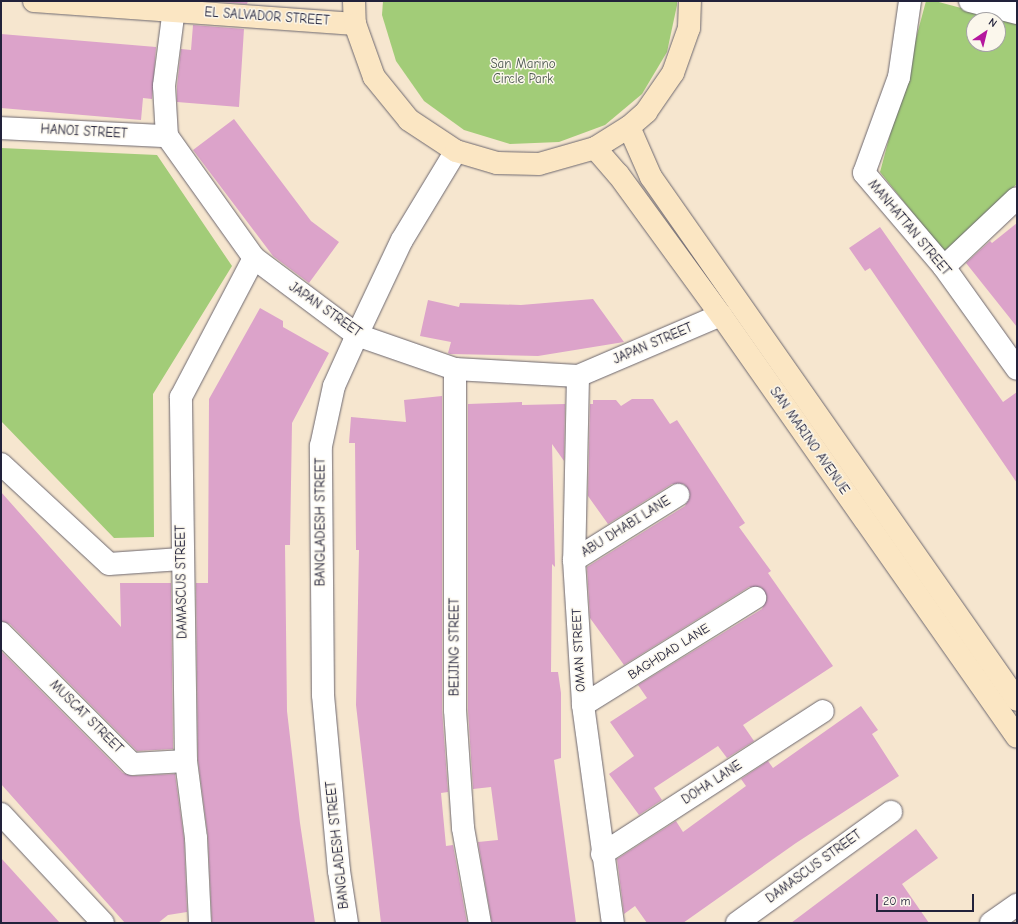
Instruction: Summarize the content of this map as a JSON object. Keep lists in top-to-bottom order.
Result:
{
  "streets": {
    "main road": ["EL SALVADOR STREET", "SAN MARINO AVENUE"],
    "street": [
      "HANOI STREET",
      "MANHATTAN STREET",
      "JAPAN STREET",
      "BANGLADESH STREET",
      "ABU DHABI LANE",
      "DAMASCUS STREET",
      "BEIJING STREET",
      "OMAN STREET",
      "BAGHDAD LANE",
      "MUSCAT STREET",
      "DOHA LANE"
    ]
  },
  "crossings": [
    ["HANOI STREET", "JAPAN STREET"],
    ["JAPAN STREET", "SAN MARINO AVENUE"],
    ["JAPAN STREET", "BANGLADESH STREET"],
    ["JAPAN STREET", "DAMASCUS STREET"],
    ["JAPAN STREET", "BEIJING STREET"],
    ["JAPAN STREET", "OMAN STREET"],
    ["ABU DHABI LANE", "OMAN STREET"],
    ["DAMASCUS STREET", "MUSCAT STREET"],
    ["OMAN STREET", "BAGHDAD LANE"],
    ["OMAN STREET", "DOHA LANE"]
  ],
  "parks": ["San Marino Circle Park"],
  "scale_bar": "20 m",
  "north": "top right"
}
